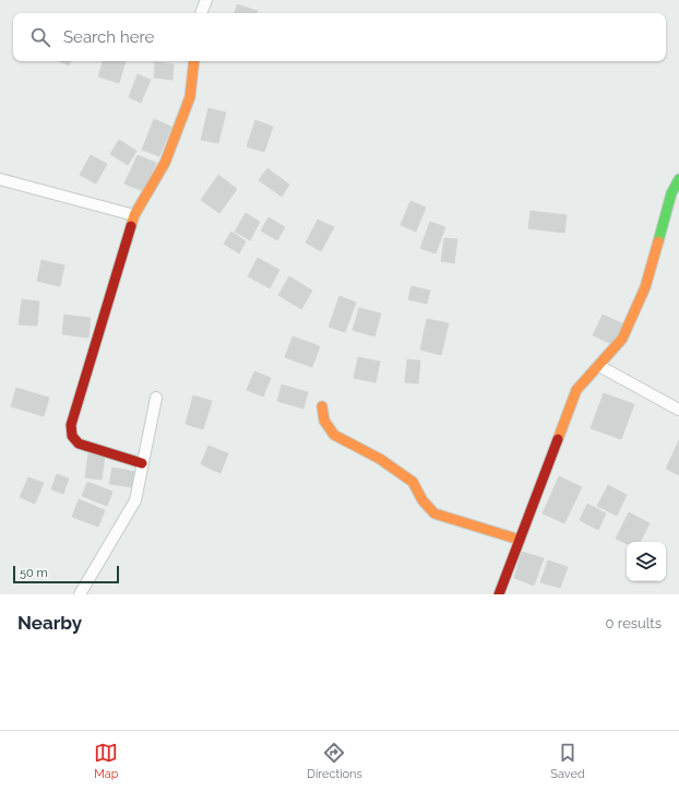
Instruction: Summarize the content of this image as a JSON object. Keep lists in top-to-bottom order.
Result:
{
  "scale_bar": "50 m",
  "page": {
    "search": "Search here",
    "scale": "50 m",
    "heading": ["Nearby", "0 results"],
    "nav": ["Map", "Directions", "Saved"]
  }
}
